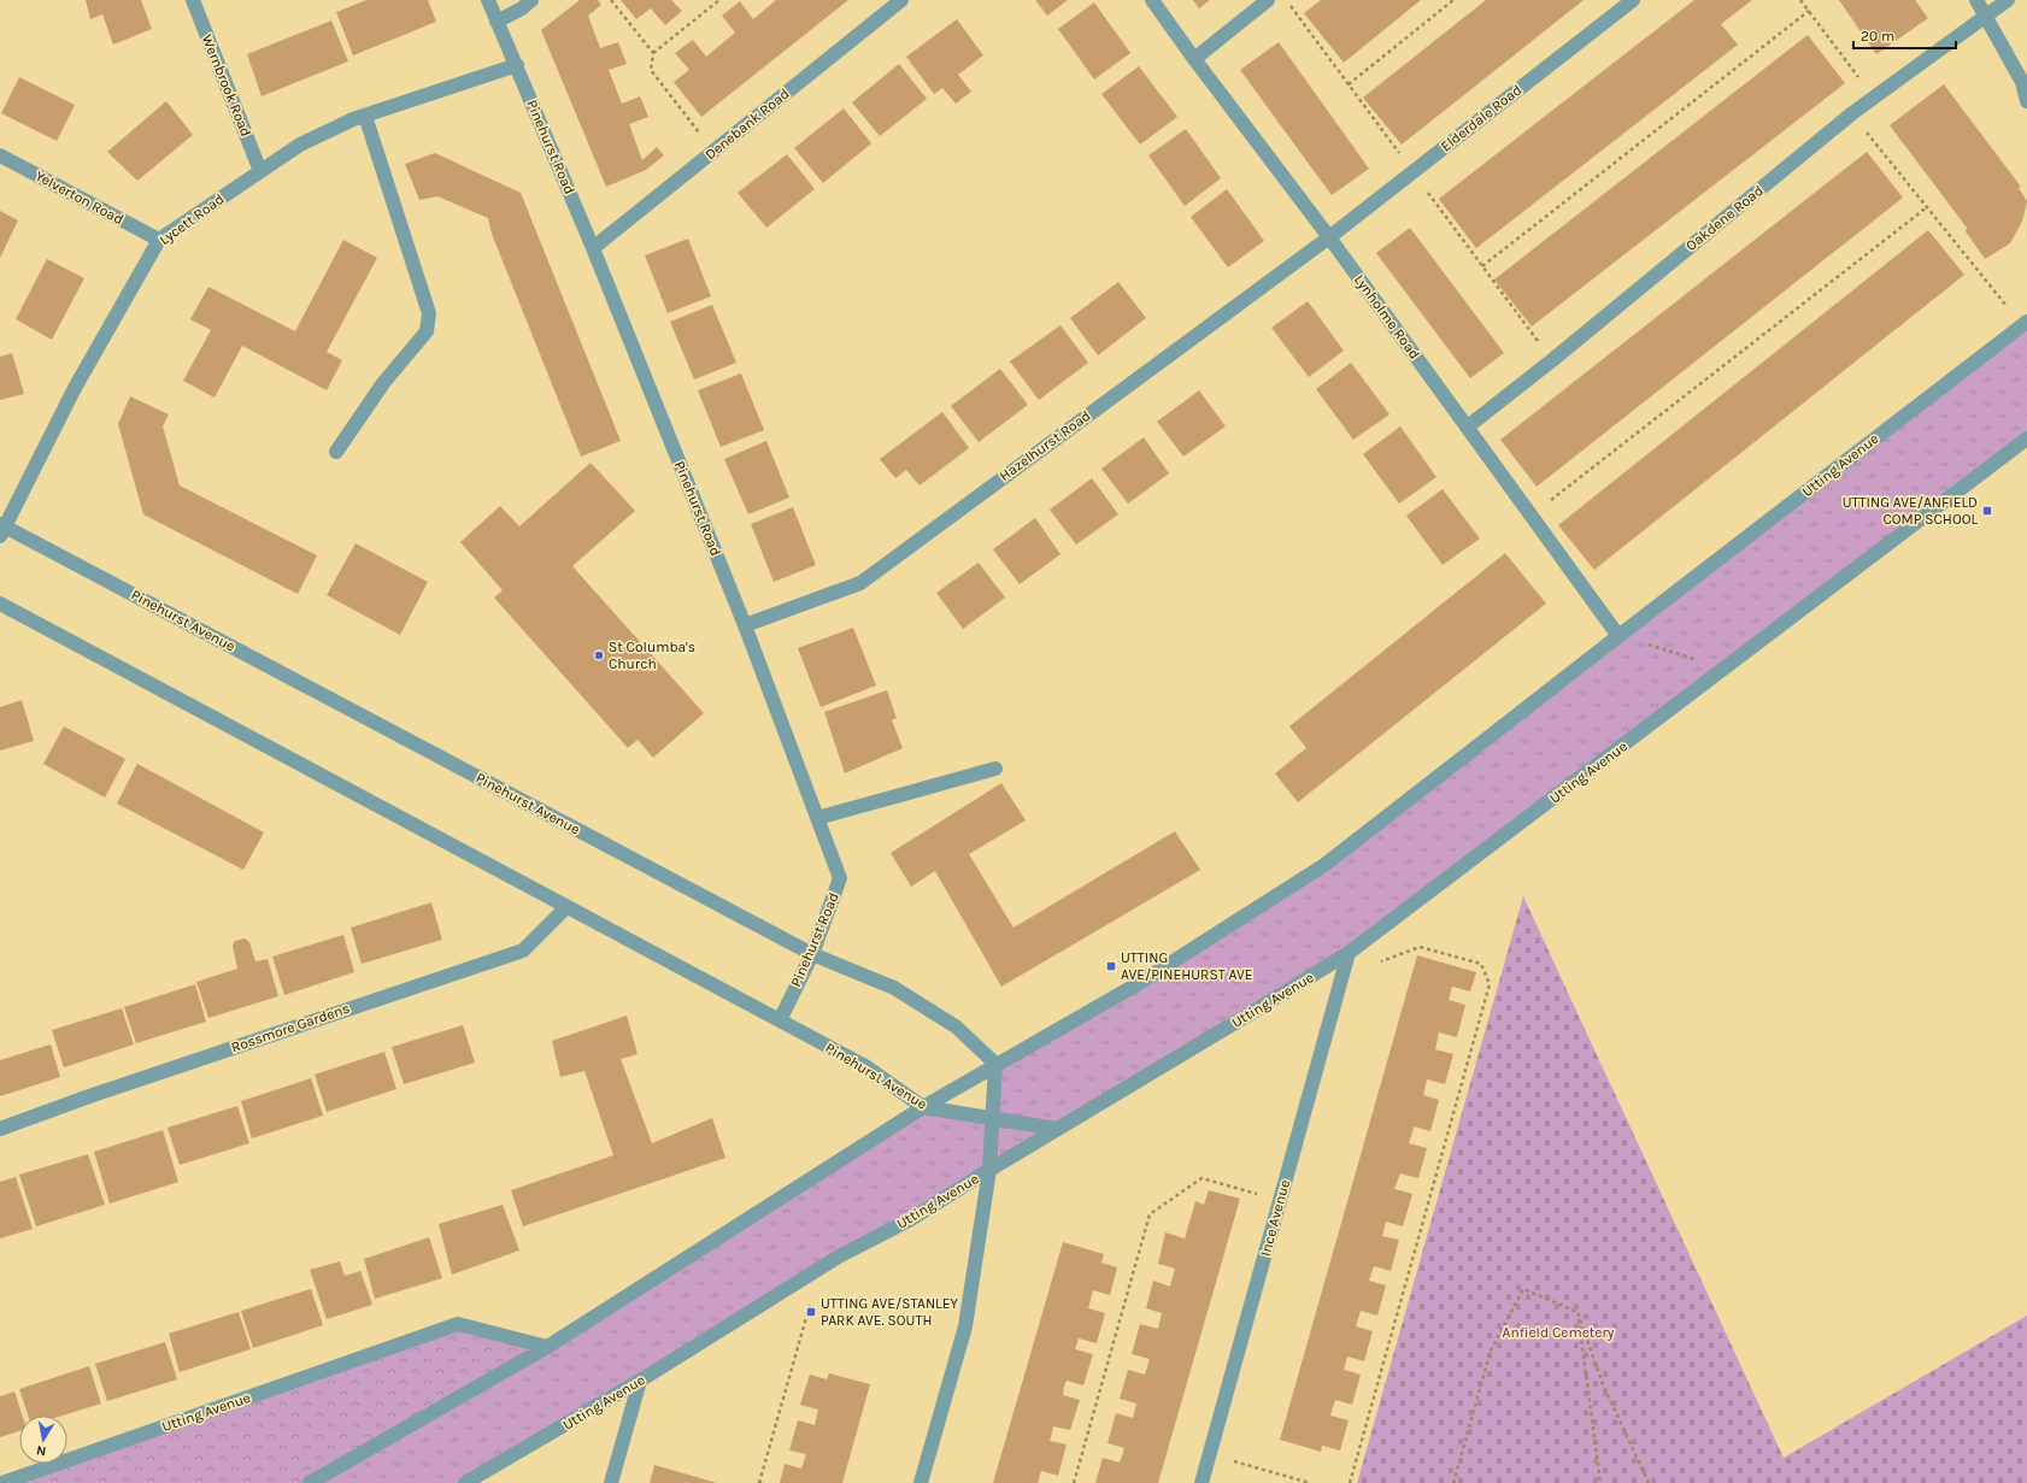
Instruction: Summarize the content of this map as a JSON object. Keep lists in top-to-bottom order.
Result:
{
  "streets": {
    "street": [
      "Wernbrook Road",
      "Elderdale Road",
      "Denebank Road",
      "Pinehurst Road",
      "Yelverton Road",
      "Oakdene Road",
      "Lycett Road",
      "Lynholme Road",
      "Hazelhurst Road",
      "Utting Avenue",
      "Pinehurst Avenue",
      "Rossmore Gardens",
      "Ince Avenue"
    ]
  },
  "crossings": [
    ["Wernbrook Road", "Lycett Road"],
    ["Elderdale Road", "Lynholme Road"],
    ["Elderdale Road", "Hazelhurst Road"],
    ["Denebank Road", "Pinehurst Road"],
    ["Pinehurst Road", "Lycett Road"],
    ["Pinehurst Road", "Hazelhurst Road"],
    ["Pinehurst Road", "Pinehurst Avenue"],
    ["Yelverton Road", "Lycett Road"],
    ["Oakdene Road", "Lynholme Road"],
    ["Lycett Road", "Pinehurst Avenue"],
    ["Lynholme Road", "Hazelhurst Road"],
    ["Lynholme Road", "Utting Avenue"],
    ["Utting Avenue", "Pinehurst Avenue"],
    ["Utting Avenue", "Ince Avenue"],
    ["Pinehurst Avenue", "Rossmore Gardens"]
  ],
  "parks": ["Anfield Cemetery"],
  "places": {
    "transit": ["UTTING AVE/ANFIELD COMP SCHOOL", "UTTING AVE/PINEHURST AVE", "UTTING AVE/STANLEY PARK AVE. SOUTH"],
    "other": ["St Columba's Church"]
  },
  "scale_bar": "20 m",
  "north": "bottom"
}
